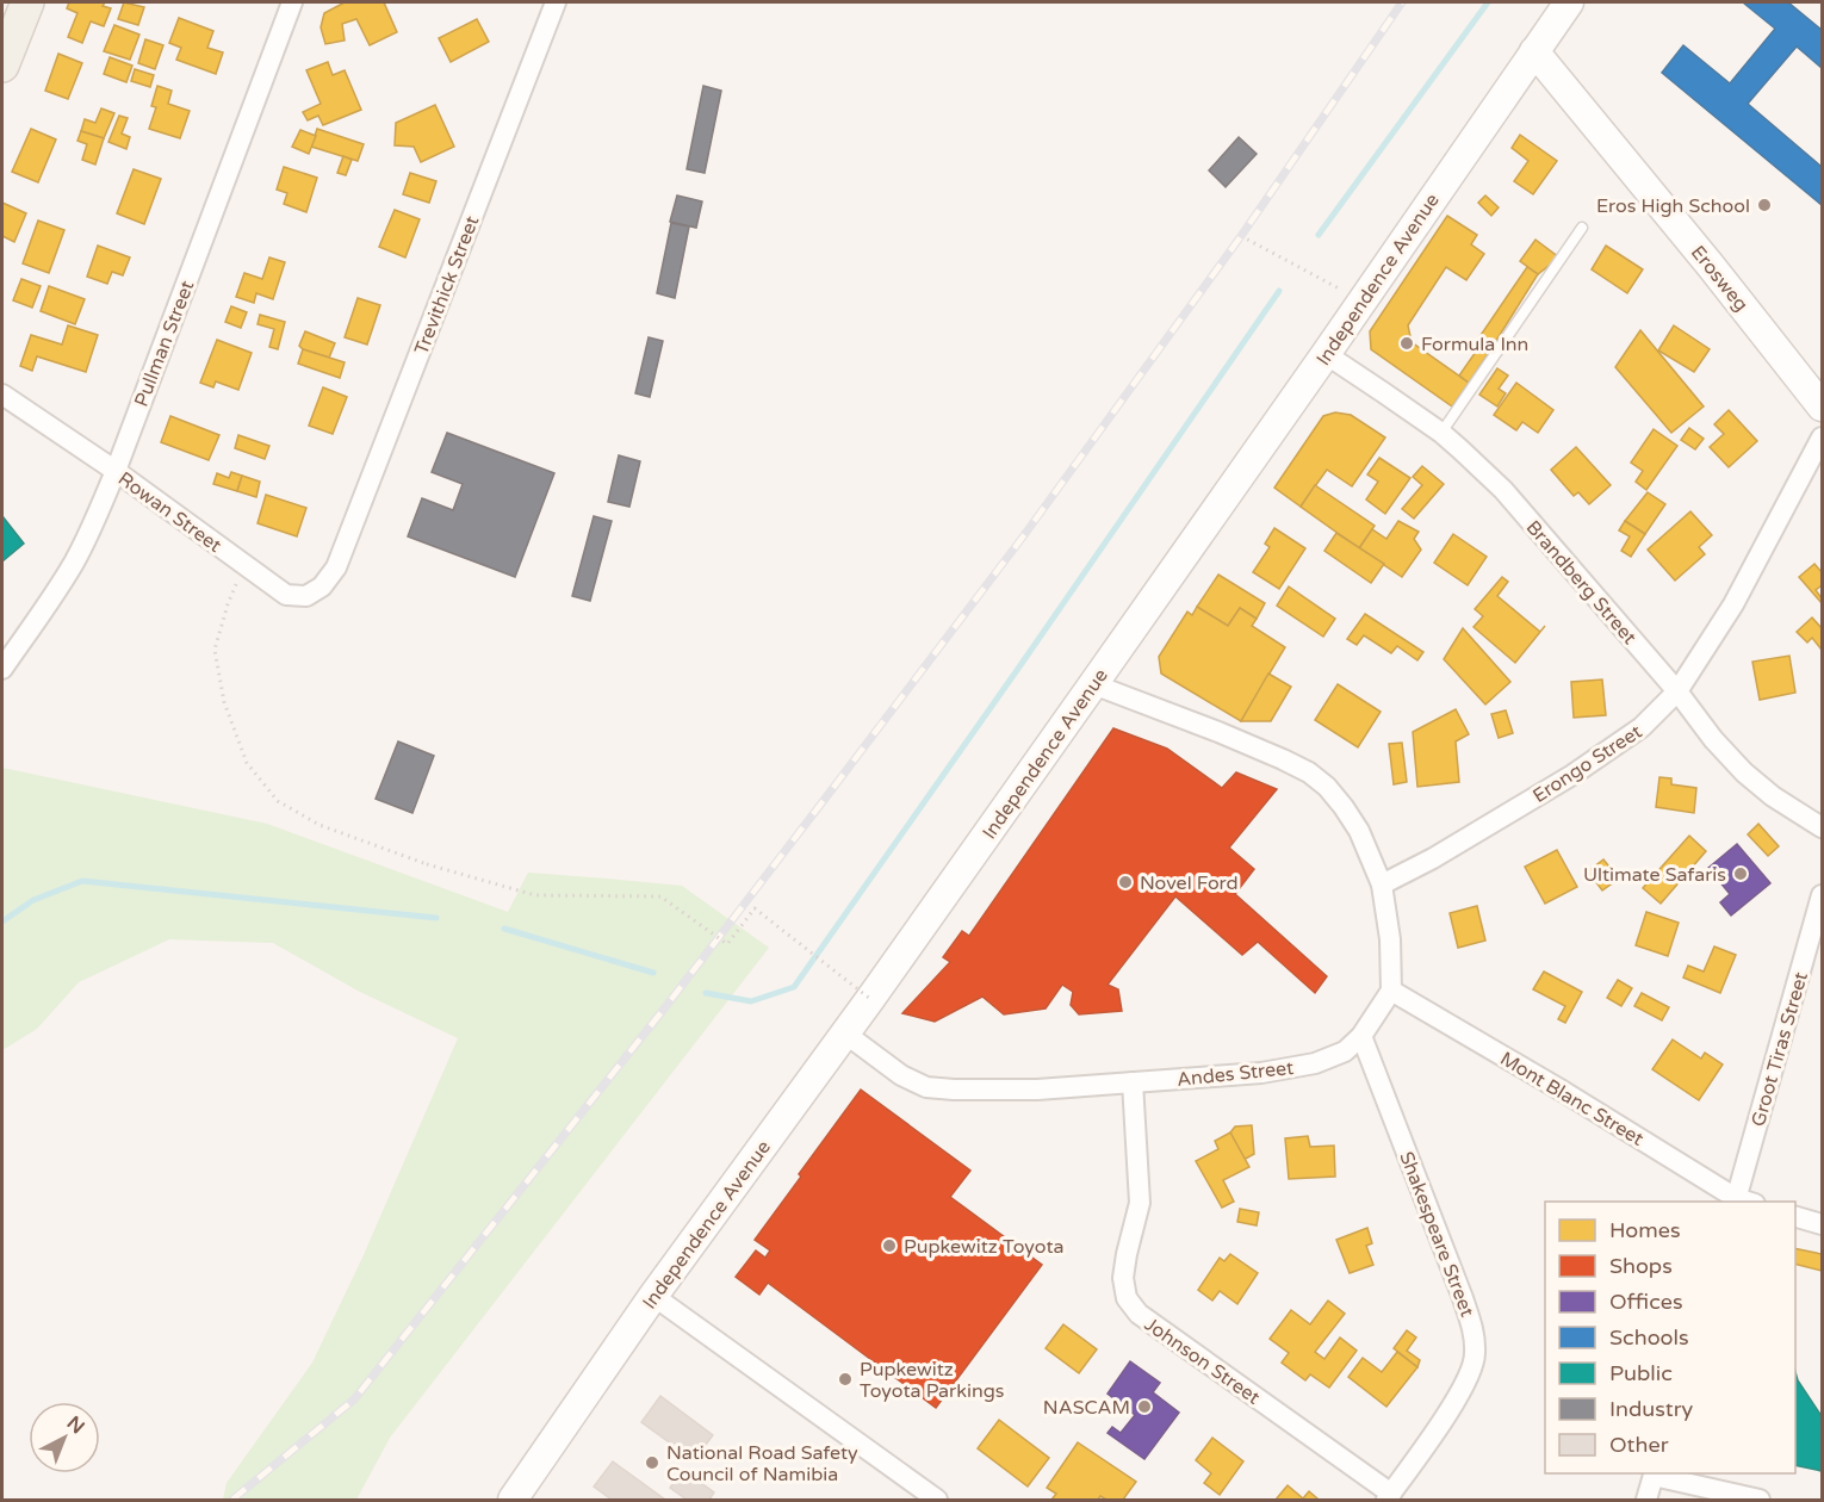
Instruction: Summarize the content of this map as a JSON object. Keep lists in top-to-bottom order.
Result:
{
  "streets": {
    "main road": ["Erosweg", "Independence Avenue"],
    "street": [
      "Trevithick Street",
      "Pullman Street",
      "Rowan Street",
      "Brandberg Street",
      "Erongo Street",
      "Groot Tiras Street",
      "Andes Street",
      "Mont Blanc Street",
      "Shakespeare Street",
      "Johnson Street"
    ]
  },
  "crossings": [
    ["Erosweg", "Independence Avenue"],
    ["Independence Avenue", "Brandberg Street"],
    ["Independence Avenue", "Andes Street"],
    ["Trevithick Street", "Rowan Street"],
    ["Pullman Street", "Rowan Street"],
    ["Brandberg Street", "Erongo Street"],
    ["Groot Tiras Street", "Mont Blanc Street"],
    ["Andes Street", "Mont Blanc Street"],
    ["Andes Street", "Shakespeare Street"],
    ["Andes Street", "Johnson Street"],
    ["Shakespeare Street", "Johnson Street"]
  ],
  "places": [
    "Eros High School",
    "Formula Inn",
    "Ultimate Safaris",
    "Novel Ford",
    "Pupkewitz Toyota",
    "Pupkewitz Toyota Parkings",
    "NASCAM",
    "National Road Safety Council of Namibia"
  ],
  "legend": [
    "Homes",
    "Shops",
    "Offices",
    "Schools",
    "Public",
    "Industry",
    "Other"
  ],
  "north": "top right"
}
